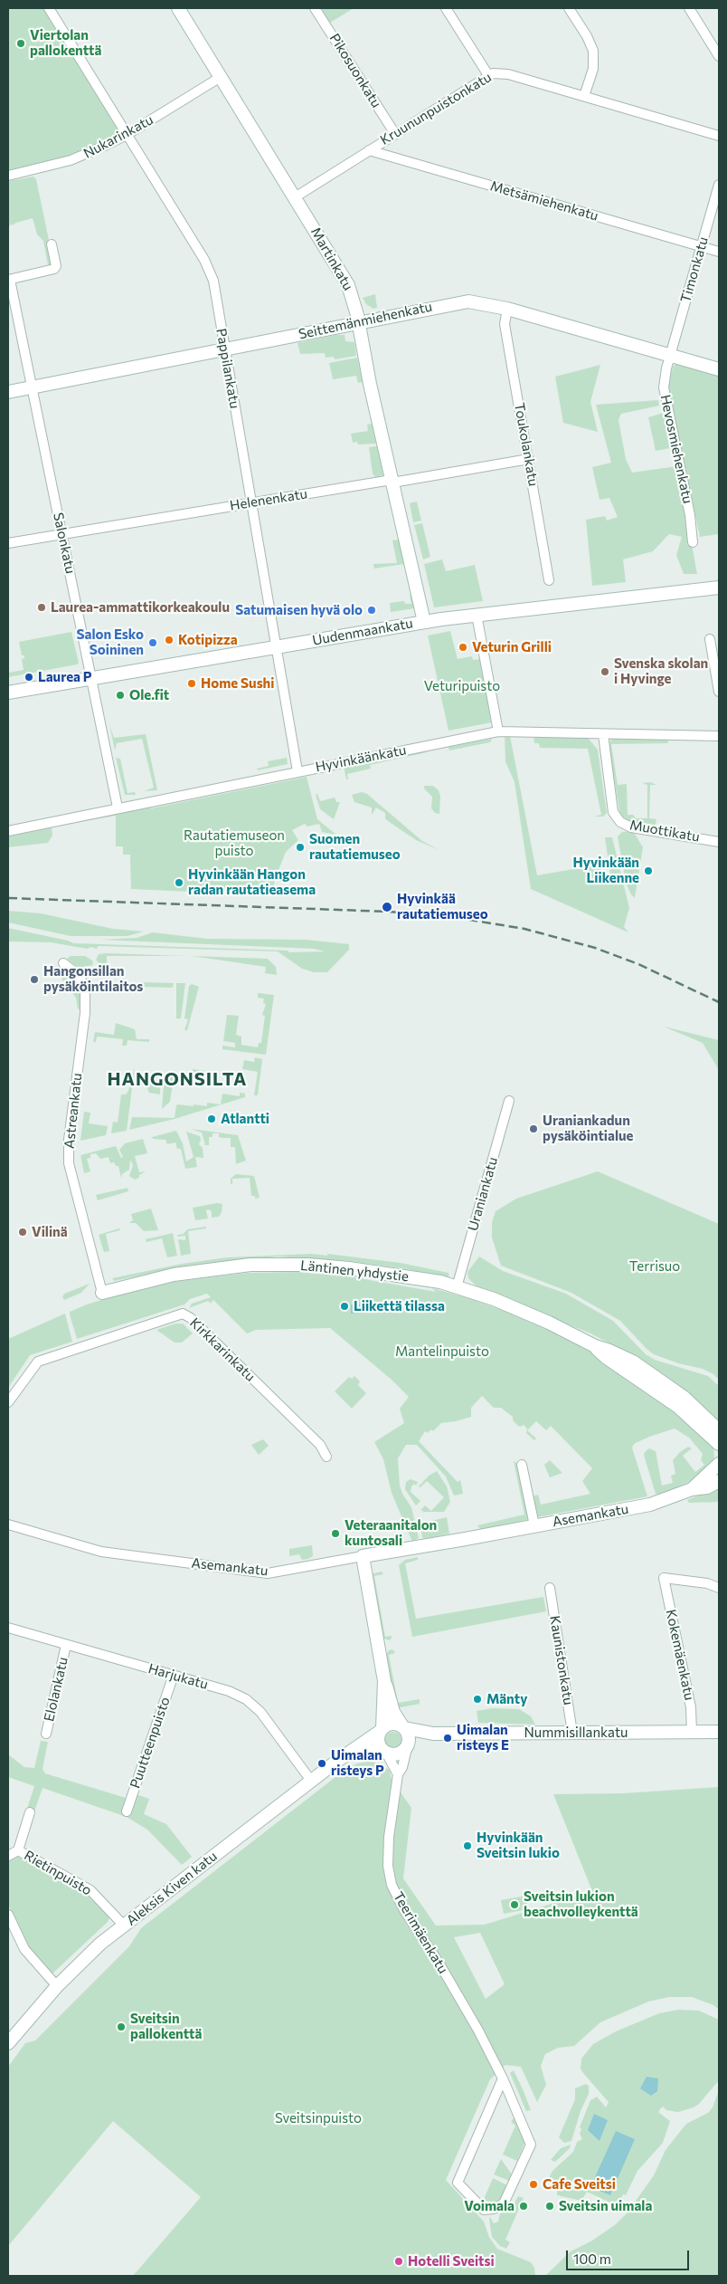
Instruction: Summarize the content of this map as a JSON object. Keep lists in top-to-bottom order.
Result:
{
  "streets": {
    "street": [
      "Pikosuonkatu",
      "Kruununpuistonkatu",
      "Nukarinkatu",
      "Metsämiehenkatu",
      "Martinkatu",
      "Timonkatu",
      "Seittemänmiehenkatu",
      "Pappilankatu",
      "Toukolankatu",
      "Hevosmiehenkatu",
      "Helenenkatu",
      "Salonkatu",
      "Uudenmaankatu",
      "Hyvinkäänkatu",
      "Muottikatu",
      "Astreankatu",
      "Uraniankatu",
      "Läntinen yhdystie",
      "Kirkkarinkatu",
      "Asemankatu",
      "Kokemäenkatu",
      "Kaunistonkatu",
      "Harjukatu",
      "Elolankatu",
      "Nummisillankatu",
      "Puutteenpuisto",
      "Rietinpuisto",
      "Aleksis Kiven katu",
      "Teerimäenkatu"
    ]
  },
  "crossings": [
    ["Pikosuonkatu", "Kruununpuistonkatu"],
    ["Kruununpuistonkatu", "Metsämiehenkatu"],
    ["Kruununpuistonkatu", "Martinkatu"],
    ["Nukarinkatu", "Martinkatu"],
    ["Nukarinkatu", "Pappilankatu"],
    ["Metsämiehenkatu", "Timonkatu"],
    ["Martinkatu", "Seittemänmiehenkatu"],
    ["Martinkatu", "Helenenkatu"],
    ["Martinkatu", "Uudenmaankatu"],
    ["Timonkatu", "Seittemänmiehenkatu"],
    ["Timonkatu", "Hevosmiehenkatu"],
    ["Seittemänmiehenkatu", "Pappilankatu"],
    ["Seittemänmiehenkatu", "Toukolankatu"],
    ["Seittemänmiehenkatu", "Hevosmiehenkatu"],
    ["Seittemänmiehenkatu", "Salonkatu"],
    ["Pappilankatu", "Helenenkatu"],
    ["Pappilankatu", "Uudenmaankatu"],
    ["Pappilankatu", "Hyvinkäänkatu"],
    ["Toukolankatu", "Helenenkatu"],
    ["Helenenkatu", "Salonkatu"],
    ["Salonkatu", "Uudenmaankatu"],
    ["Salonkatu", "Hyvinkäänkatu"],
    ["Hyvinkäänkatu", "Muottikatu"],
    ["Astreankatu", "Läntinen yhdystie"],
    ["Uraniankatu", "Läntinen yhdystie"],
    ["Kokemäenkatu", "Nummisillankatu"],
    ["Kaunistonkatu", "Nummisillankatu"],
    ["Harjukatu", "Elolankatu"],
    ["Harjukatu", "Puutteenpuisto"],
    ["Harjukatu", "Aleksis Kiven katu"],
    ["Nummisillankatu", "Aleksis Kiven katu"],
    ["Nummisillankatu", "Teerimäenkatu"],
    ["Rietinpuisto", "Aleksis Kiven katu"],
    ["Aleksis Kiven katu", "Teerimäenkatu"]
  ],
  "districts": ["HANGONSILTA"],
  "parks": [
    "Veturipuisto",
    "Rautatiemuseon puisto",
    "Terrisuo",
    "Mantelinpuisto",
    "Sveitsinpuisto"
  ],
  "places": [
    "Viertolan pallokenttä",
    "Laurea-ammattikorkeakoulu",
    "Satumaisen hyvä olo",
    "Kotipizza",
    "Salon Esko Soininen",
    "Veturin Grilli",
    "Svenska skolan i Hyvinge",
    "Laurea P",
    "Home Sushi",
    "Ole.fit",
    "Suomen rautatiemuseo",
    "Hyvinkään Liikenne",
    "Hyvinkään Hangon radan rautatieasema",
    "Hyvinkää rautatiemuseo",
    "Hangonsillan pysäköintilaitos",
    "Atlantti",
    "Uraniankadun pysäköintialue",
    "Vilinä",
    "Liikettä tilassa",
    "Veteraanitalon kuntosali",
    "Mänty",
    "Uimalan risteys E",
    "Uimalan risteys P",
    "Hyvinkään Sveitsin lukio",
    "Sveitsin lukion beachvolleykenttä",
    "Sveitsin pallokenttä",
    "Cafe Sveitsi",
    "Voimala",
    "Sveitsin uimala",
    "Hotelli Sveitsi"
  ],
  "scale_bar": "100 m"
}
